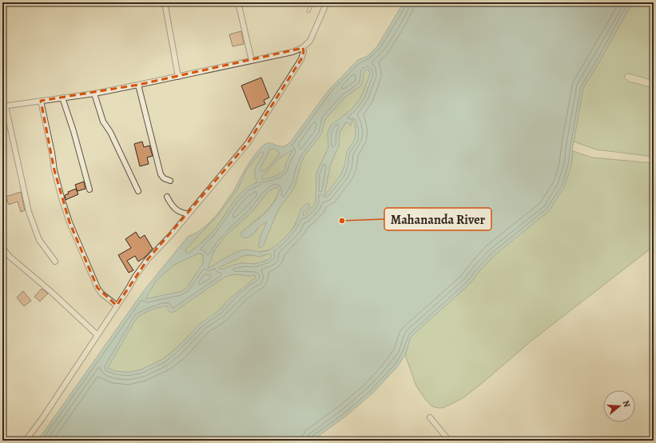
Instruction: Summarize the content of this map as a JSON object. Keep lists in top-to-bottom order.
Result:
{
  "places": ["Mahananda River"],
  "north": "right"
}
